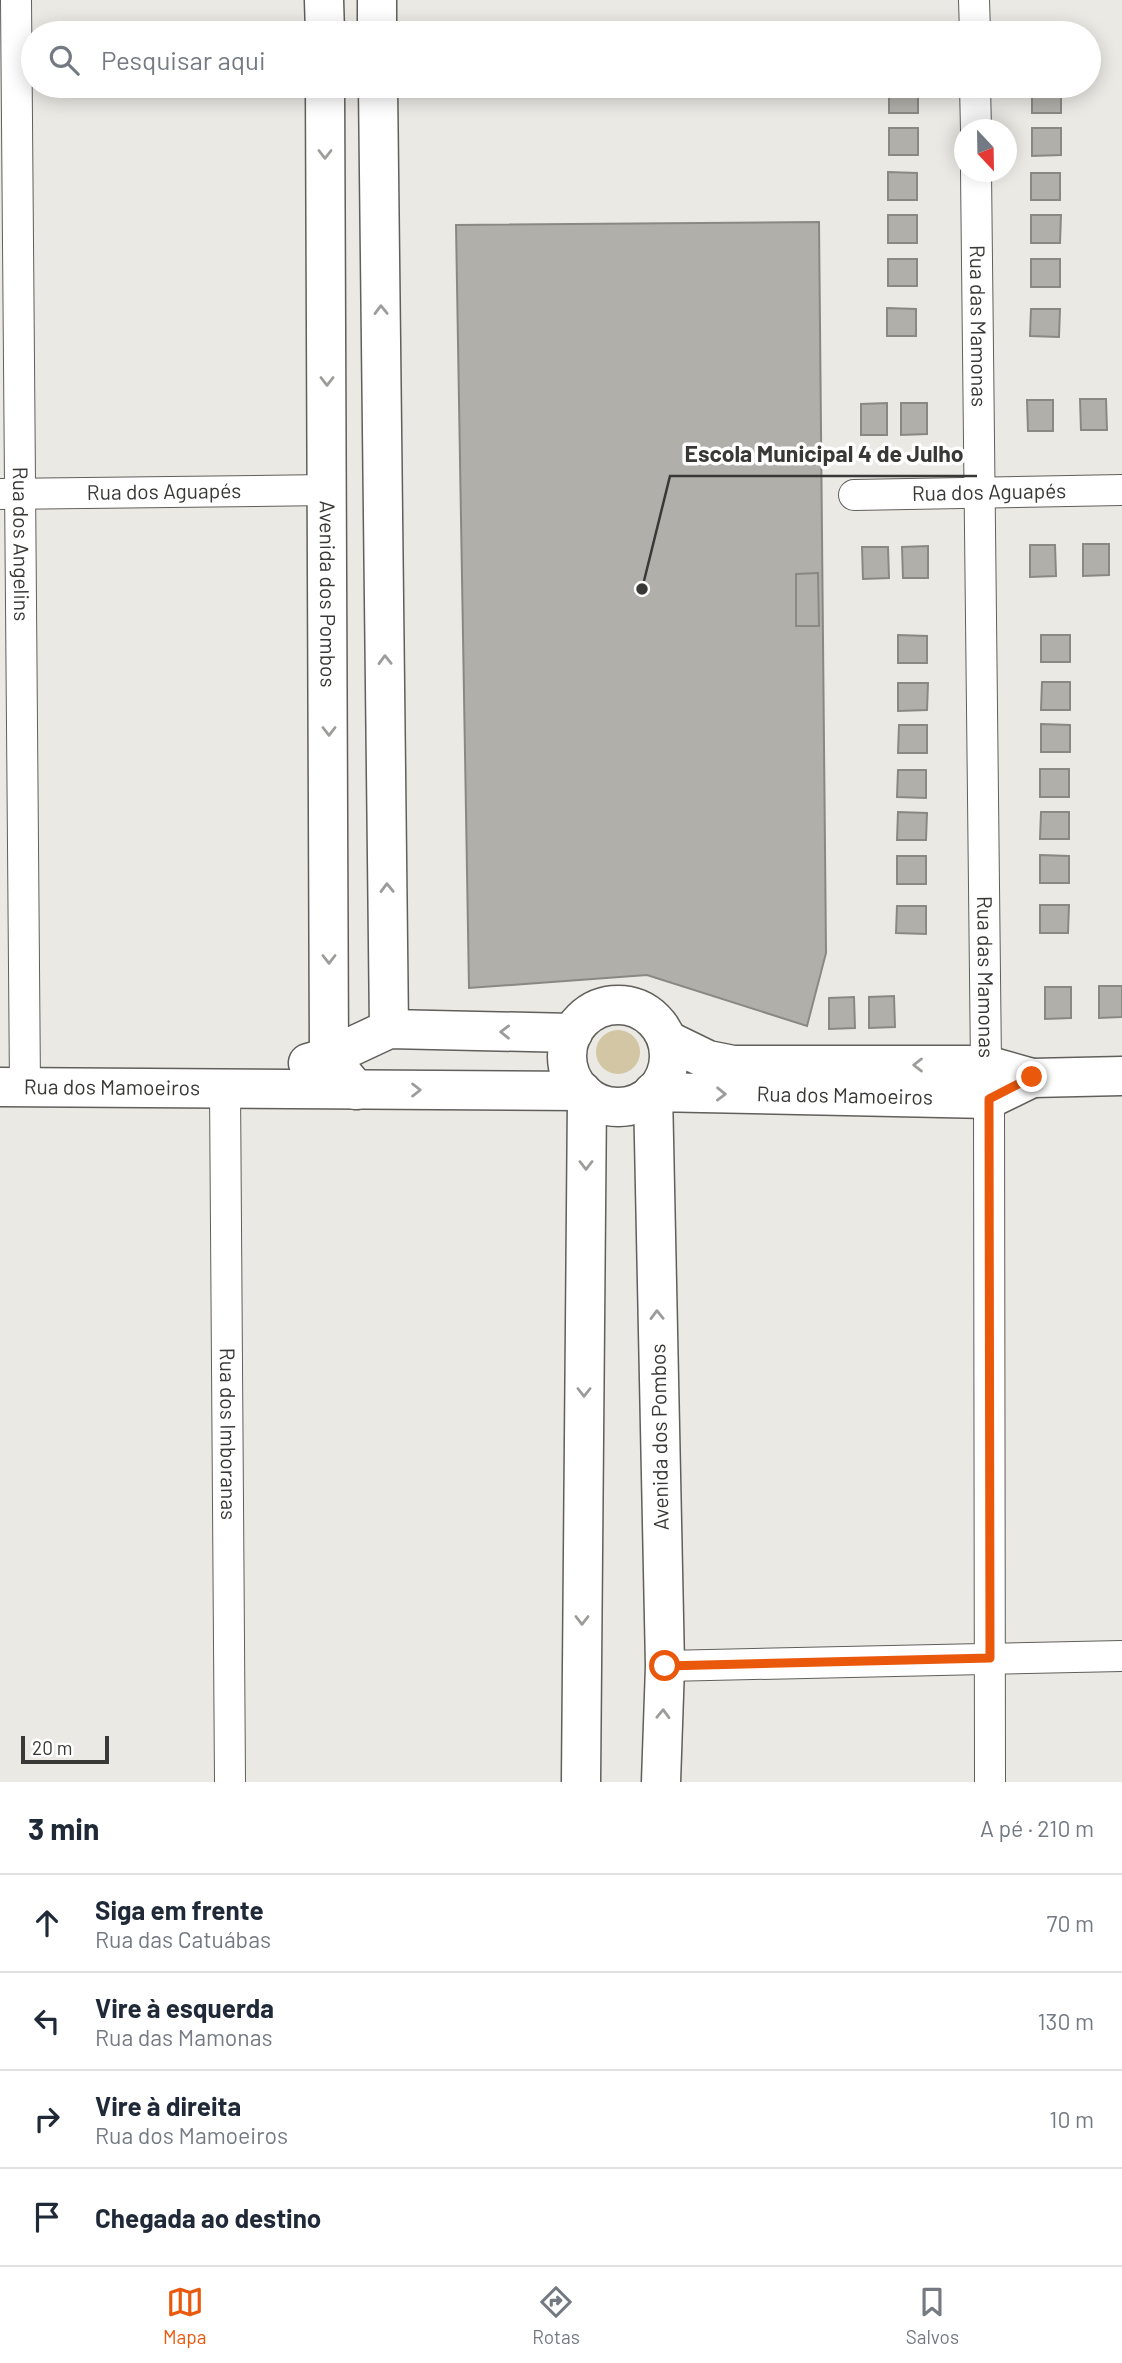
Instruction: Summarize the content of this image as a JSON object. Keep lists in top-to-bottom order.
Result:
{
  "streets": {
    "street": [
      "Rua das Mamonas",
      "Rua dos Aguapés",
      "Rua dos Angelins",
      "Avenida dos Pombos",
      "Rua dos Mamoeiros",
      "Rua dos Imboranas"
    ]
  },
  "crossings": [
    ["Rua das Mamonas", "Rua dos Aguapés"],
    ["Rua das Mamonas", "Rua dos Mamoeiros"],
    ["Rua dos Aguapés", "Rua dos Angelins"],
    ["Rua dos Aguapés", "Avenida dos Pombos"],
    ["Rua dos Angelins", "Rua dos Mamoeiros"],
    ["Avenida dos Pombos", "Rua dos Mamoeiros"],
    ["Rua dos Mamoeiros", "Rua dos Imboranas"]
  ],
  "places": ["Escola Municipal 4 de Julho"],
  "scale_bar": "20 m",
  "north": "bottom",
  "page": {
    "search": "Pesquisar aqui",
    "scale": "20 m",
    "heading": ["3 min", "A pé · 210 m"],
    "list": [
      ["Siga em frente", "Rua das Catuábas", "70 m"],
      ["Vire à esquerda", "Rua das Mamonas", "130 m"],
      ["Vire à direita", "Rua dos Mamoeiros", "10 m"],
      "Chegada ao destino"
    ],
    "nav": ["Mapa", "Rotas", "Salvos"]
  }
}
